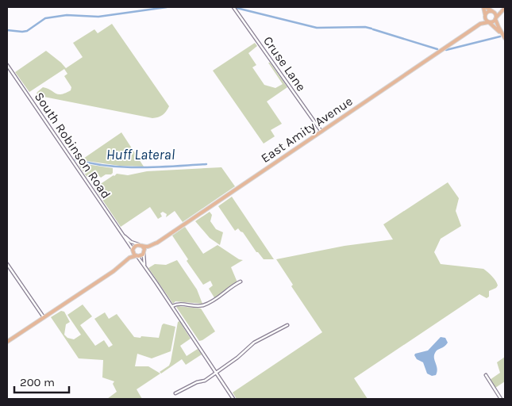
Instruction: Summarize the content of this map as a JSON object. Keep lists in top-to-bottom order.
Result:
{
  "streets": {
    "main road": ["East Amity Avenue"],
    "street": ["Cruse Lane", "South Robinson Road"]
  },
  "crossings": [
    ["Cruse Lane", "East Amity Avenue"],
    ["East Amity Avenue", "South Robinson Road"]
  ],
  "water": ["Huff Lateral"],
  "scale_bar": "200 m"
}
